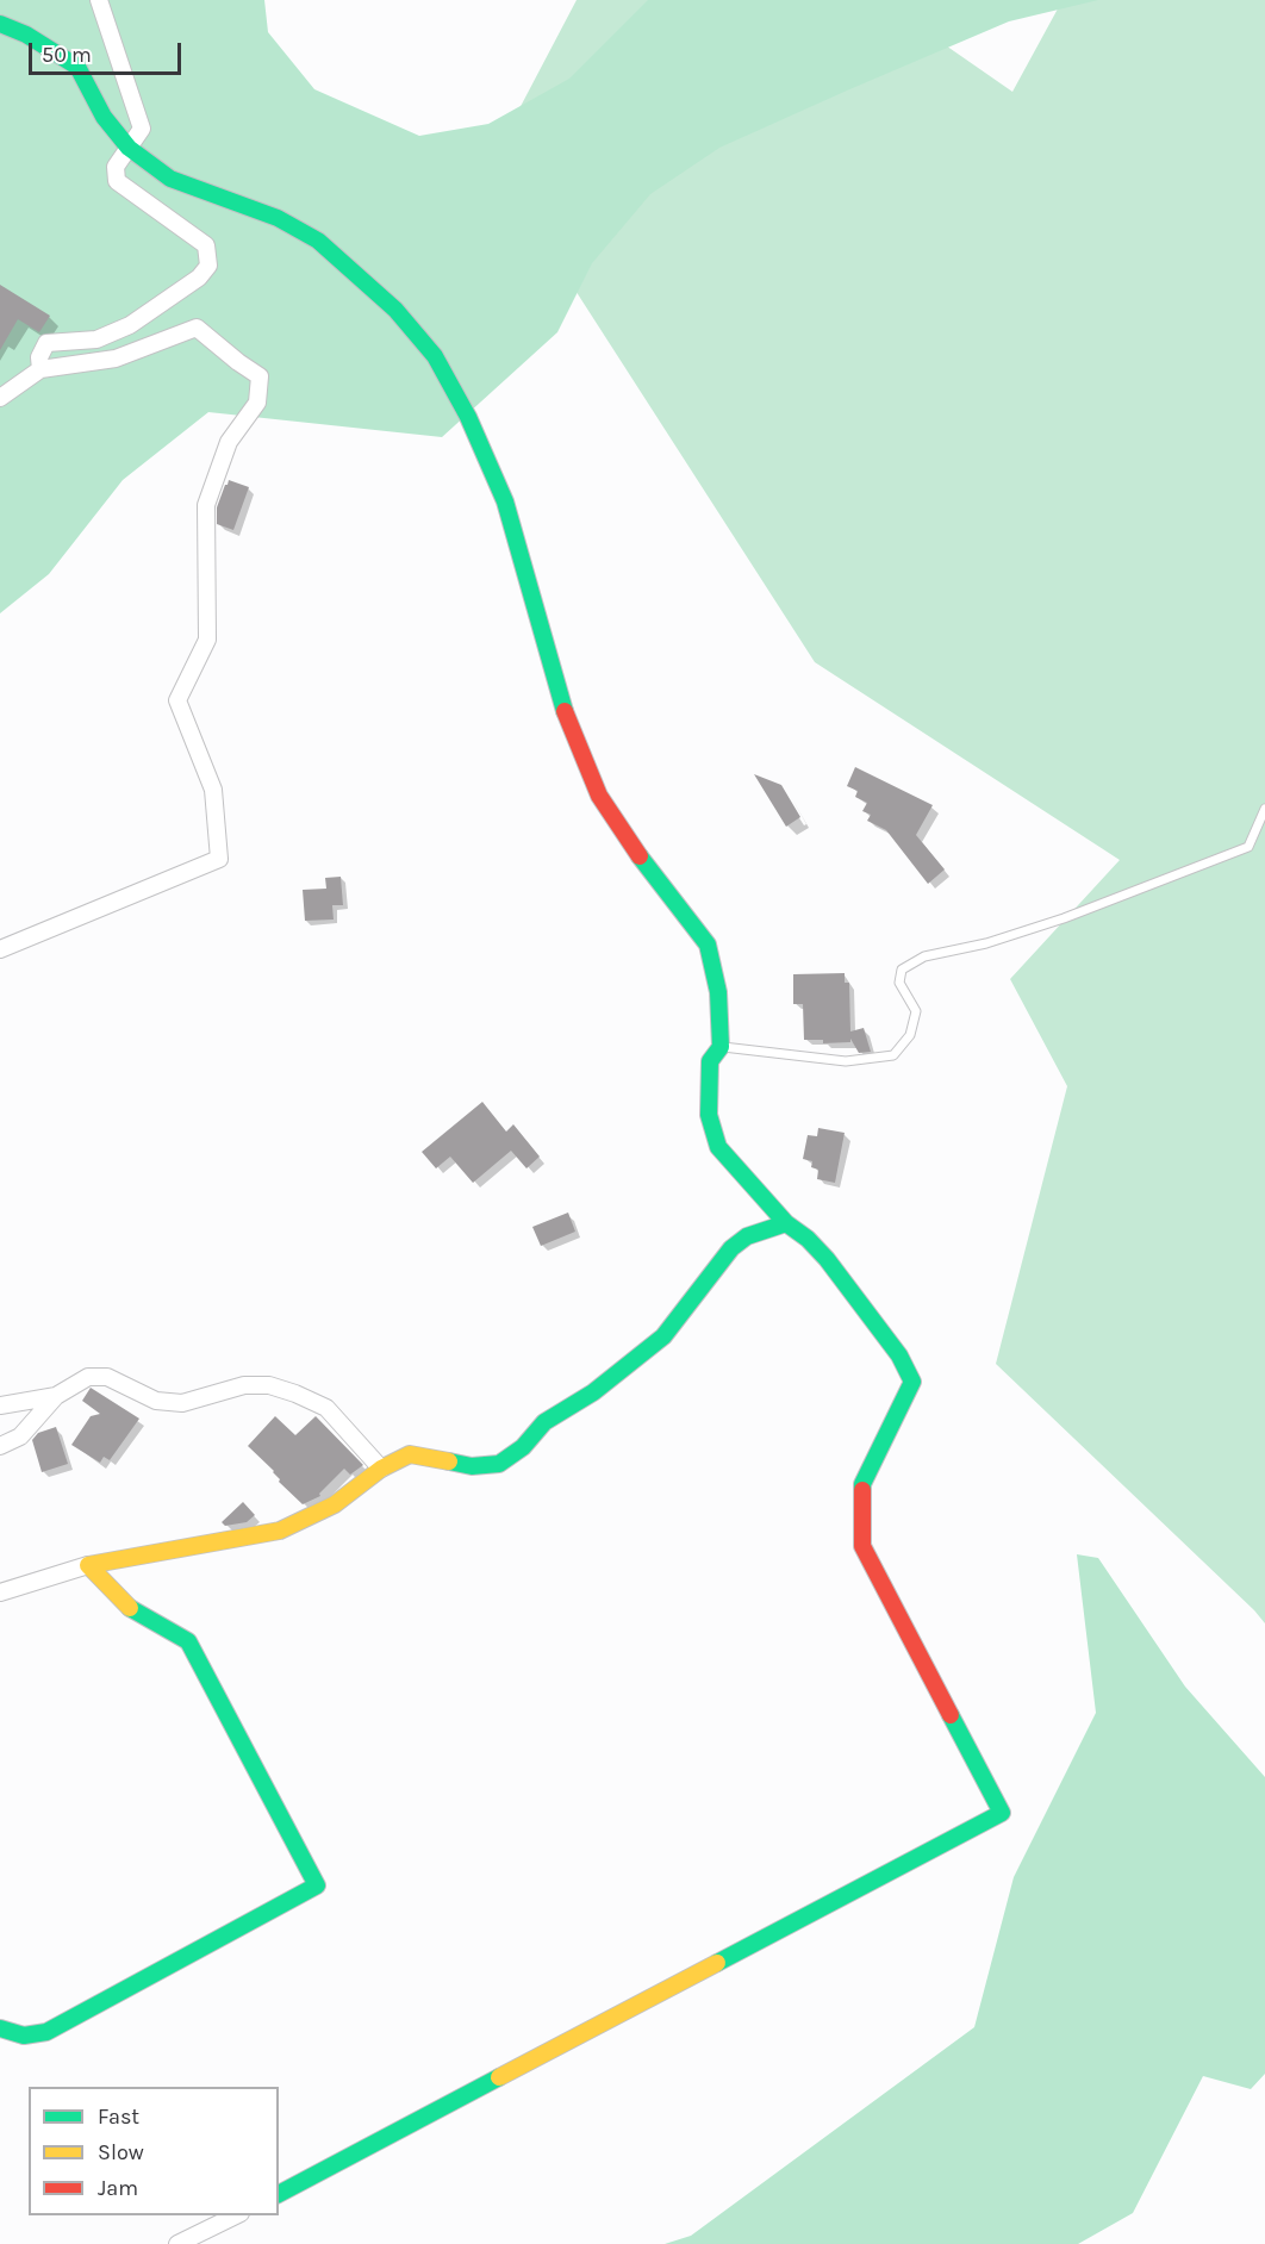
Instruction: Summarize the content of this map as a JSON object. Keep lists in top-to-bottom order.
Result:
{
  "legend": ["Fast", "Slow", "Jam"],
  "scale_bar": "50 m"
}
